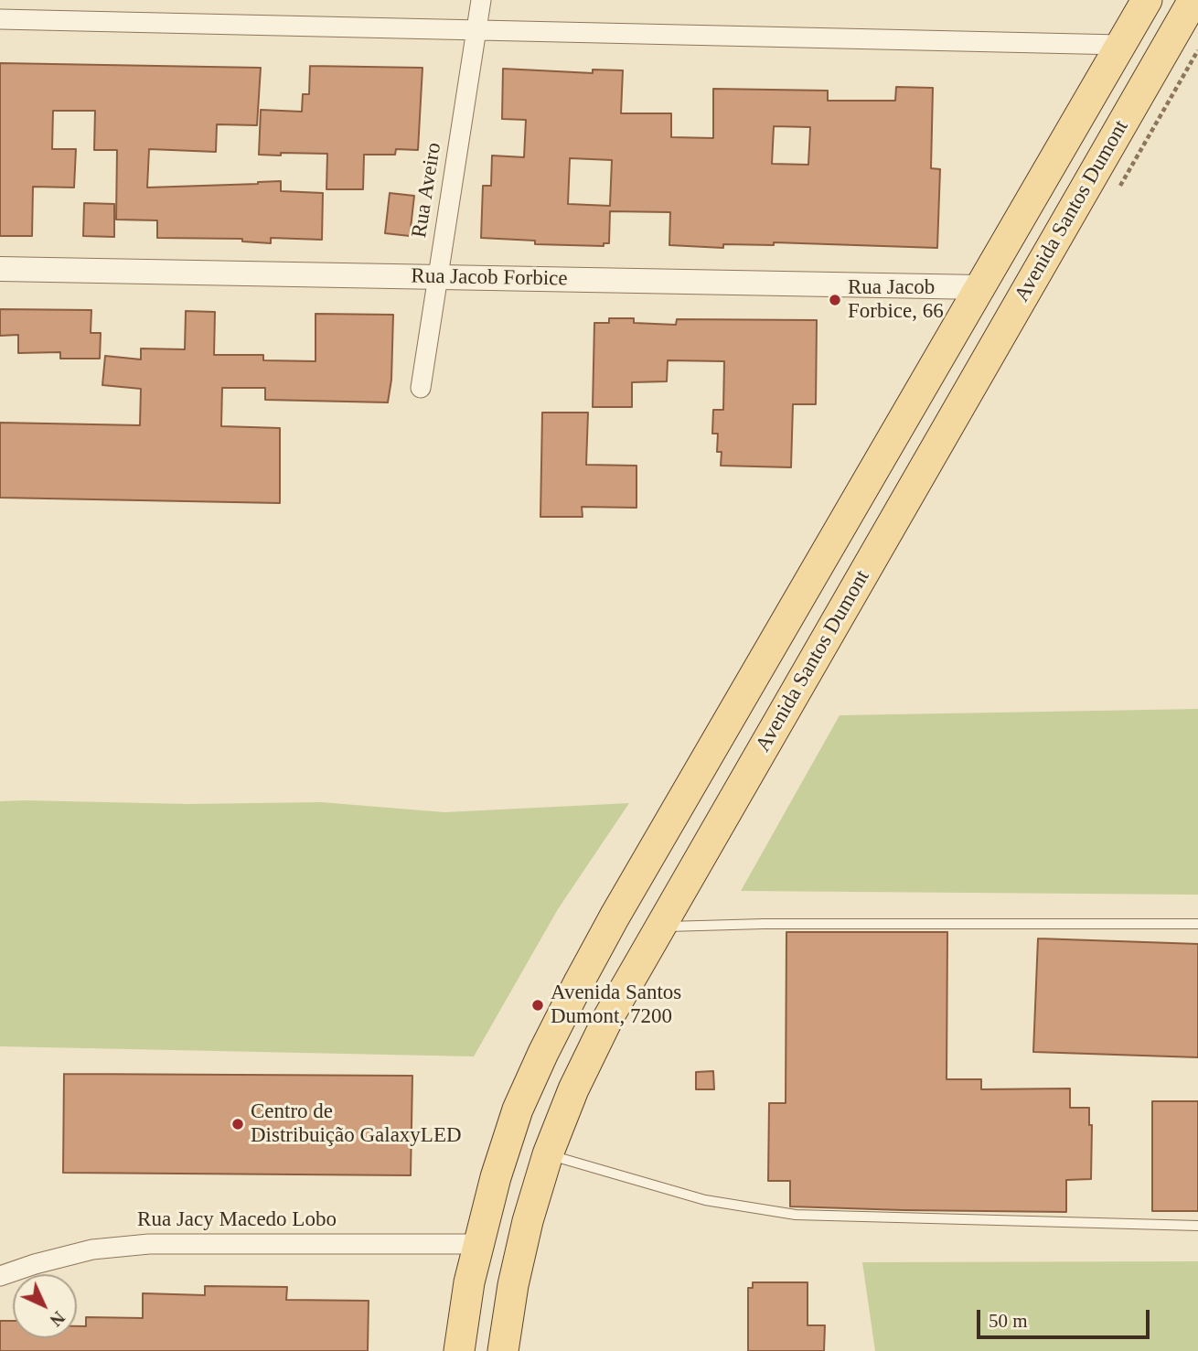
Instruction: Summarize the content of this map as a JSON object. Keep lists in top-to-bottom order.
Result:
{
  "streets": {
    "main road": ["Avenida Santos Dumont"],
    "street": ["Rua Aveiro", "Rua Jacob Forbice", "Rua Jacy Macedo Lobo"]
  },
  "crossings": [
    ["Rua Aveiro", "Rua Jacob Forbice"],
    ["Avenida Santos Dumont", "Rua Jacob Forbice"],
    ["Avenida Santos Dumont", "Rua Jacy Macedo Lobo"]
  ],
  "places": ["Rua Jacob Forbice, 66", "Avenida Santos Dumont, 7200", "Centro de Distribuição GalaxyLED"],
  "scale_bar": "50 m",
  "north": "bottom right"
}
